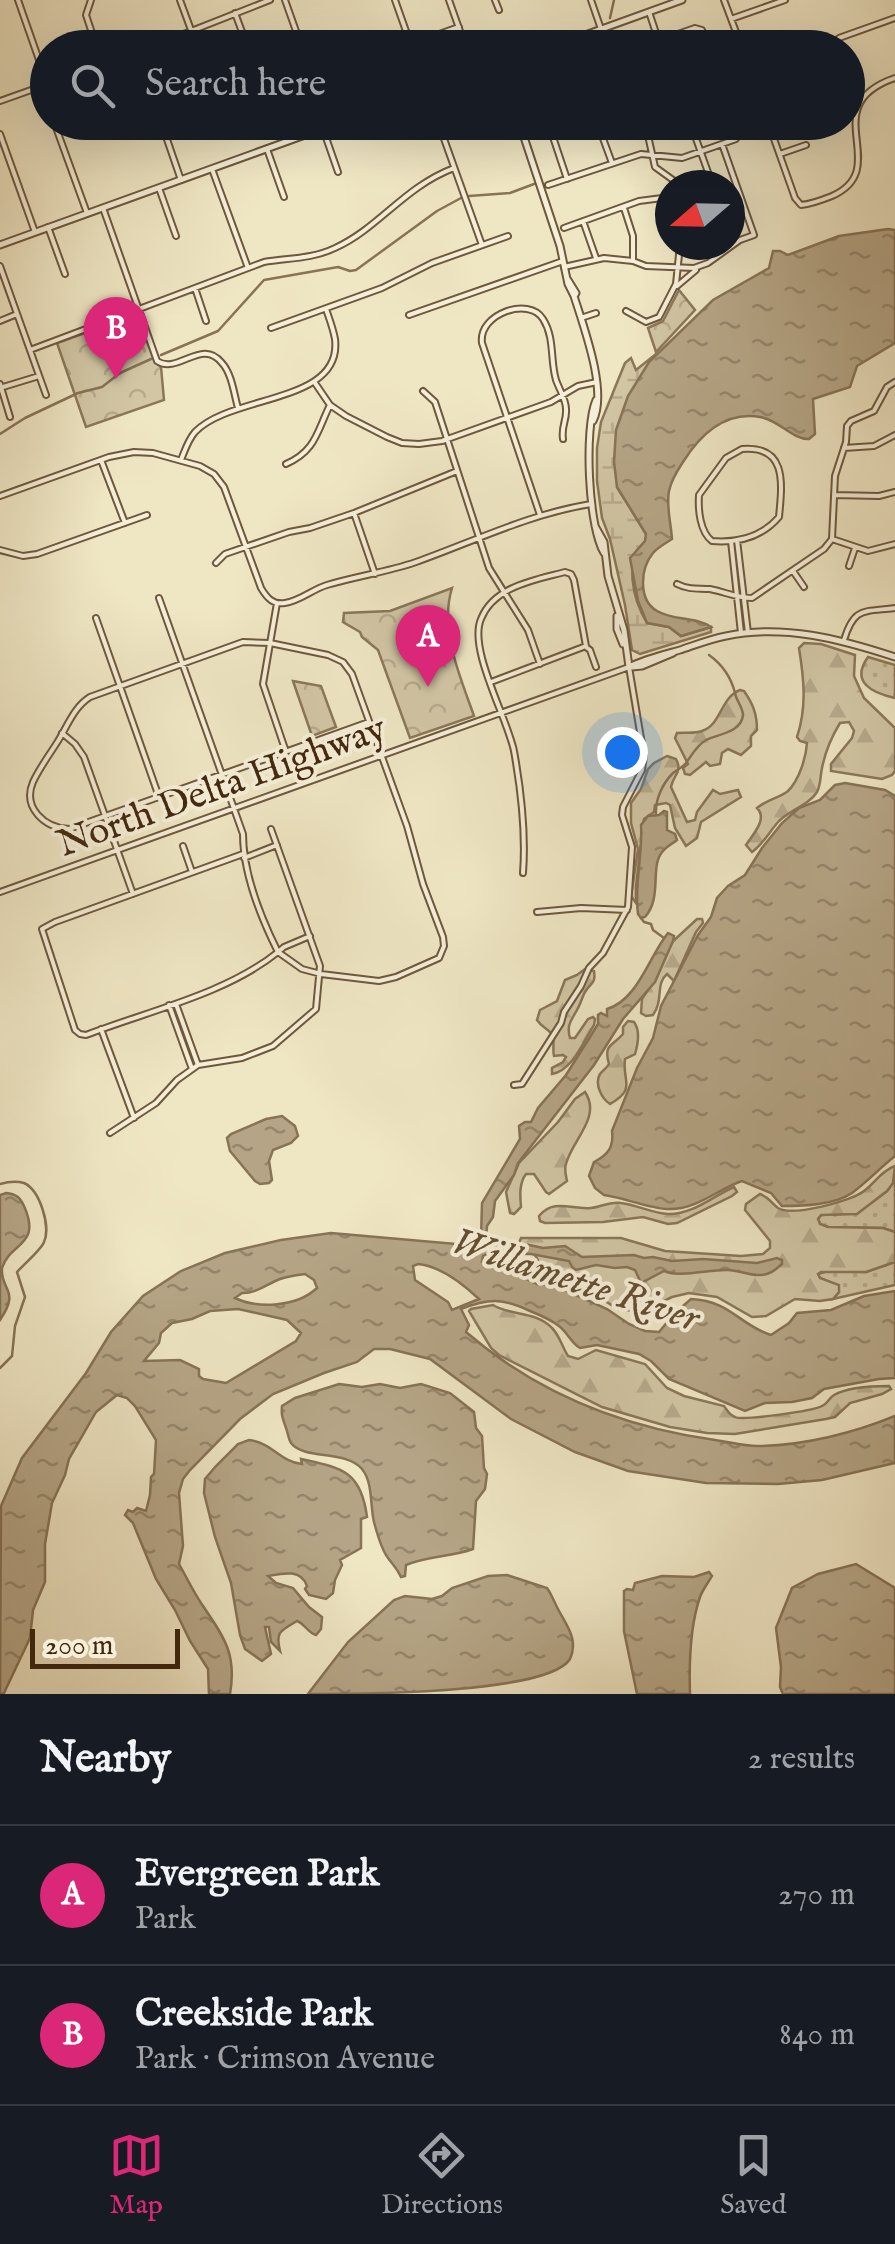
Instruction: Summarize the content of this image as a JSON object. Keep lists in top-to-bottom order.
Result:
{
  "streets": {
    "street": ["North Delta Highway"]
  },
  "water": ["Willamette River"],
  "scale_bar": "200 m",
  "north": "left",
  "page": {
    "search": "Search here",
    "pins": ["B", "A"],
    "scale": "200 m",
    "heading": ["Nearby", "2 results"],
    "list": [
      {
        "mark": "A",
        "name": "Evergreen Park",
        "note": "Park",
        "value": "270 m"
      },
      {
        "mark": "B",
        "name": "Creekside Park",
        "note": "Park · Crimson Avenue",
        "value": "840 m"
      }
    ],
    "nav": ["Map", "Directions", "Saved"]
  }
}
